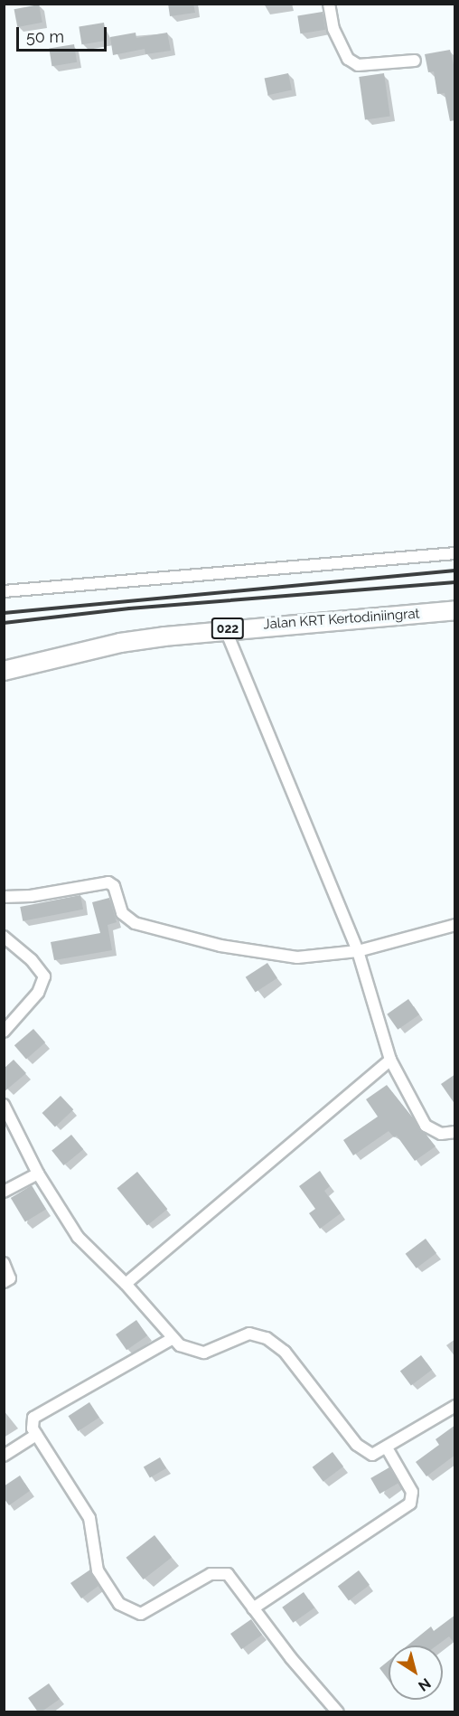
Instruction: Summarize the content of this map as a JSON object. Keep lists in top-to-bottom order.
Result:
{
  "streets": {
    "main road": ["Jalan KRT Kertodiniingrat", "022"]
  },
  "scale_bar": "50 m",
  "north": "bottom right"
}
